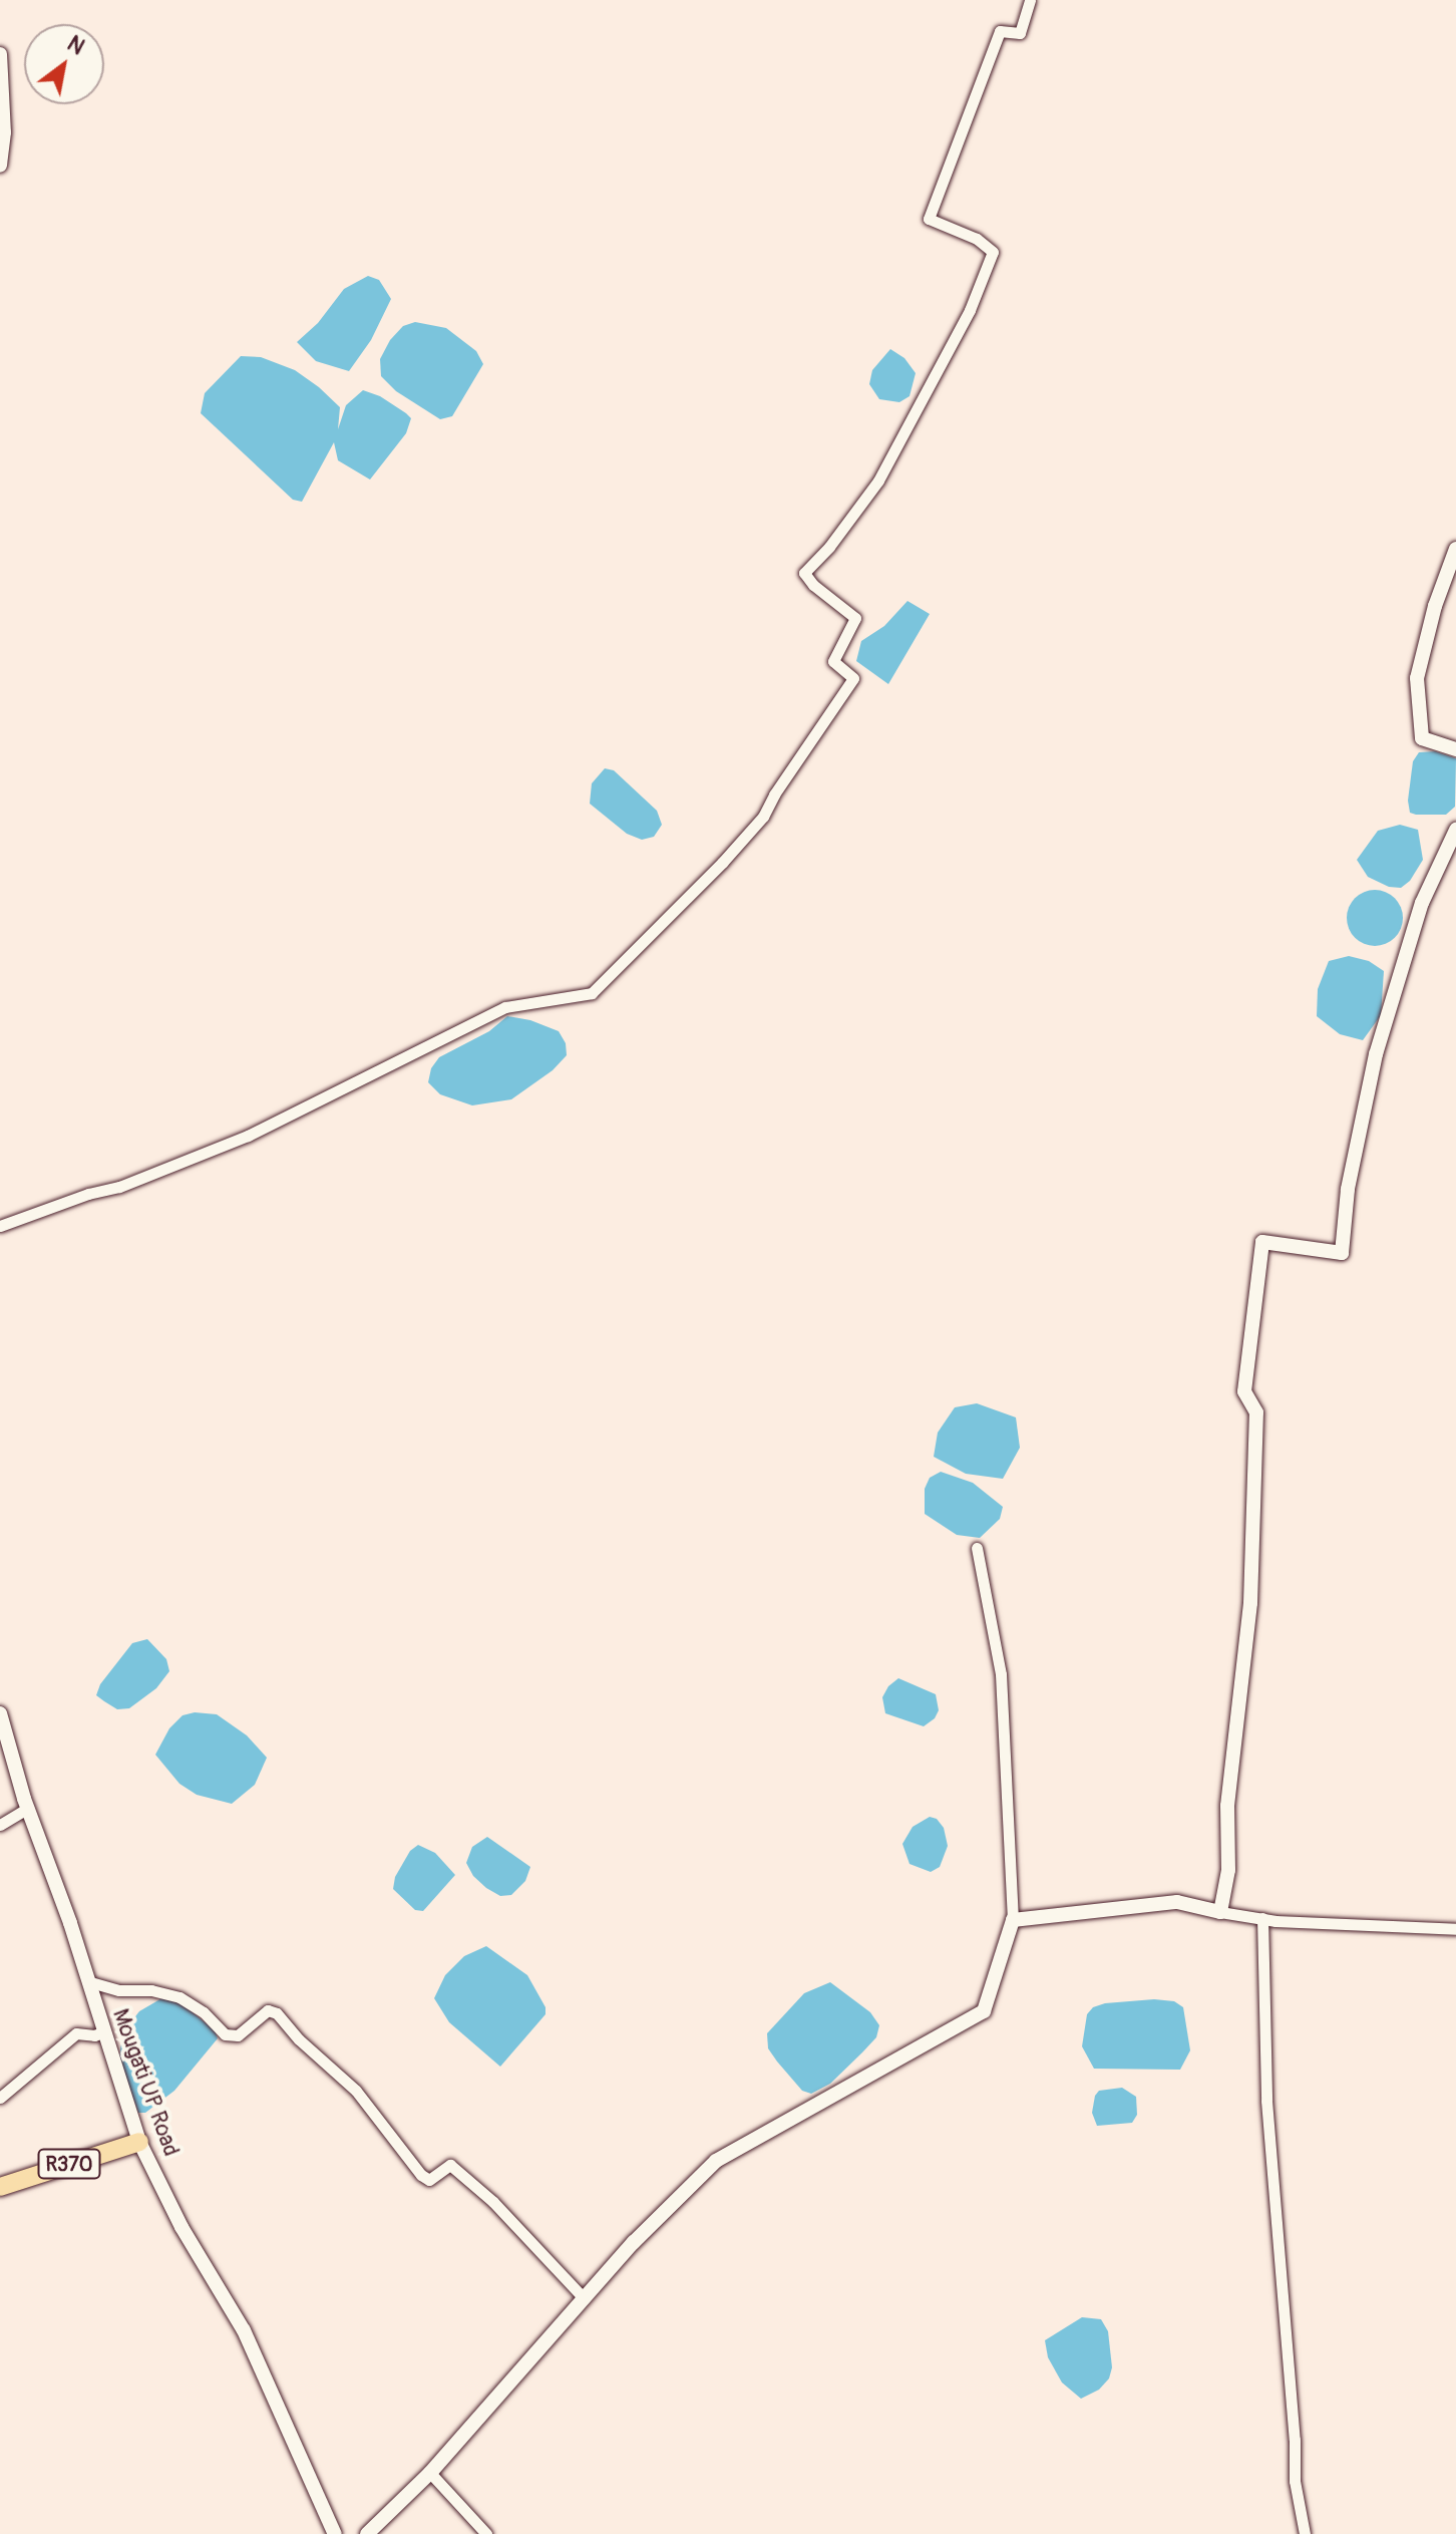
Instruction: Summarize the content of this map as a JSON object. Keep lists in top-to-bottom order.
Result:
{
  "streets": {
    "main road": ["R370"],
    "street": ["Mougati UP Road"]
  },
  "crossings": [
    ["Mougati UP Road", "R370"]
  ],
  "north": "top right"
}
